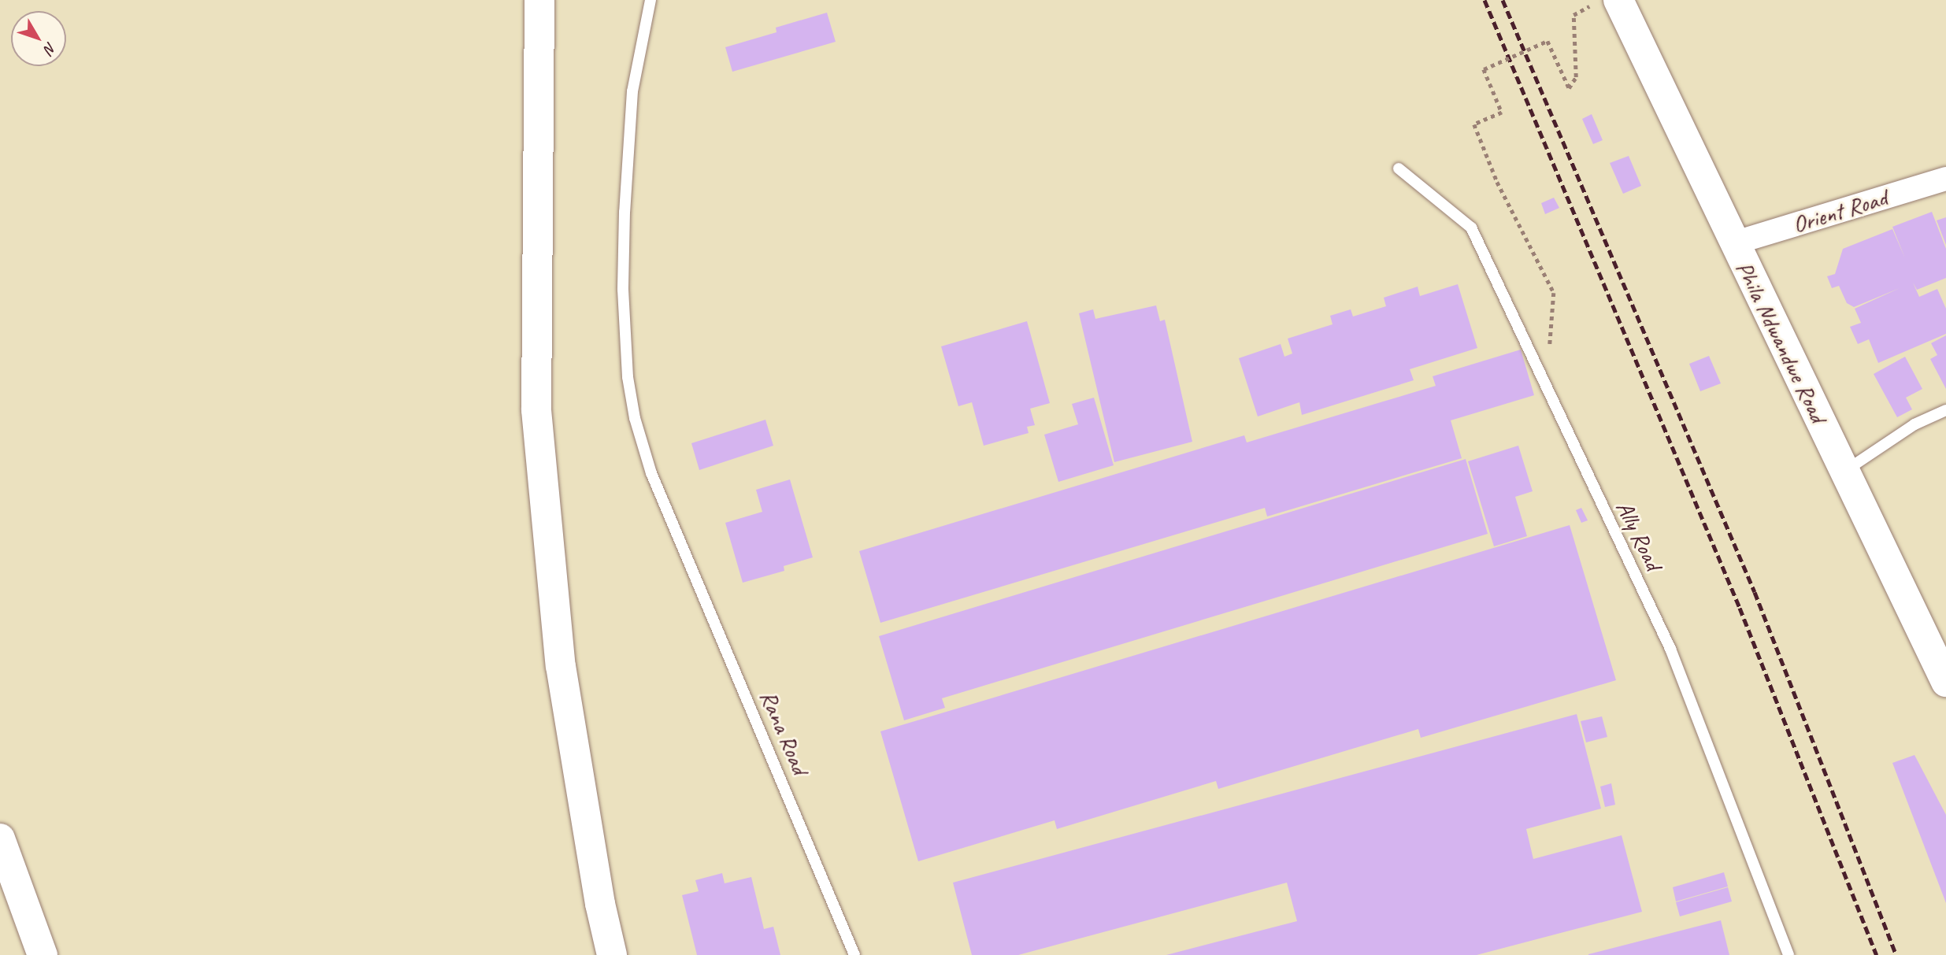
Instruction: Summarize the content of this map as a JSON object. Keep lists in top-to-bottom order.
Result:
{
  "streets": {
    "main road": ["Phila Ndwandwe Road"],
    "street": ["Orient Road"],
    "lane": ["Ally Road", "Rana Road"]
  },
  "crossings": [
    ["Orient Road", "Phila Ndwandwe Road"]
  ],
  "north": "bottom right"
}
